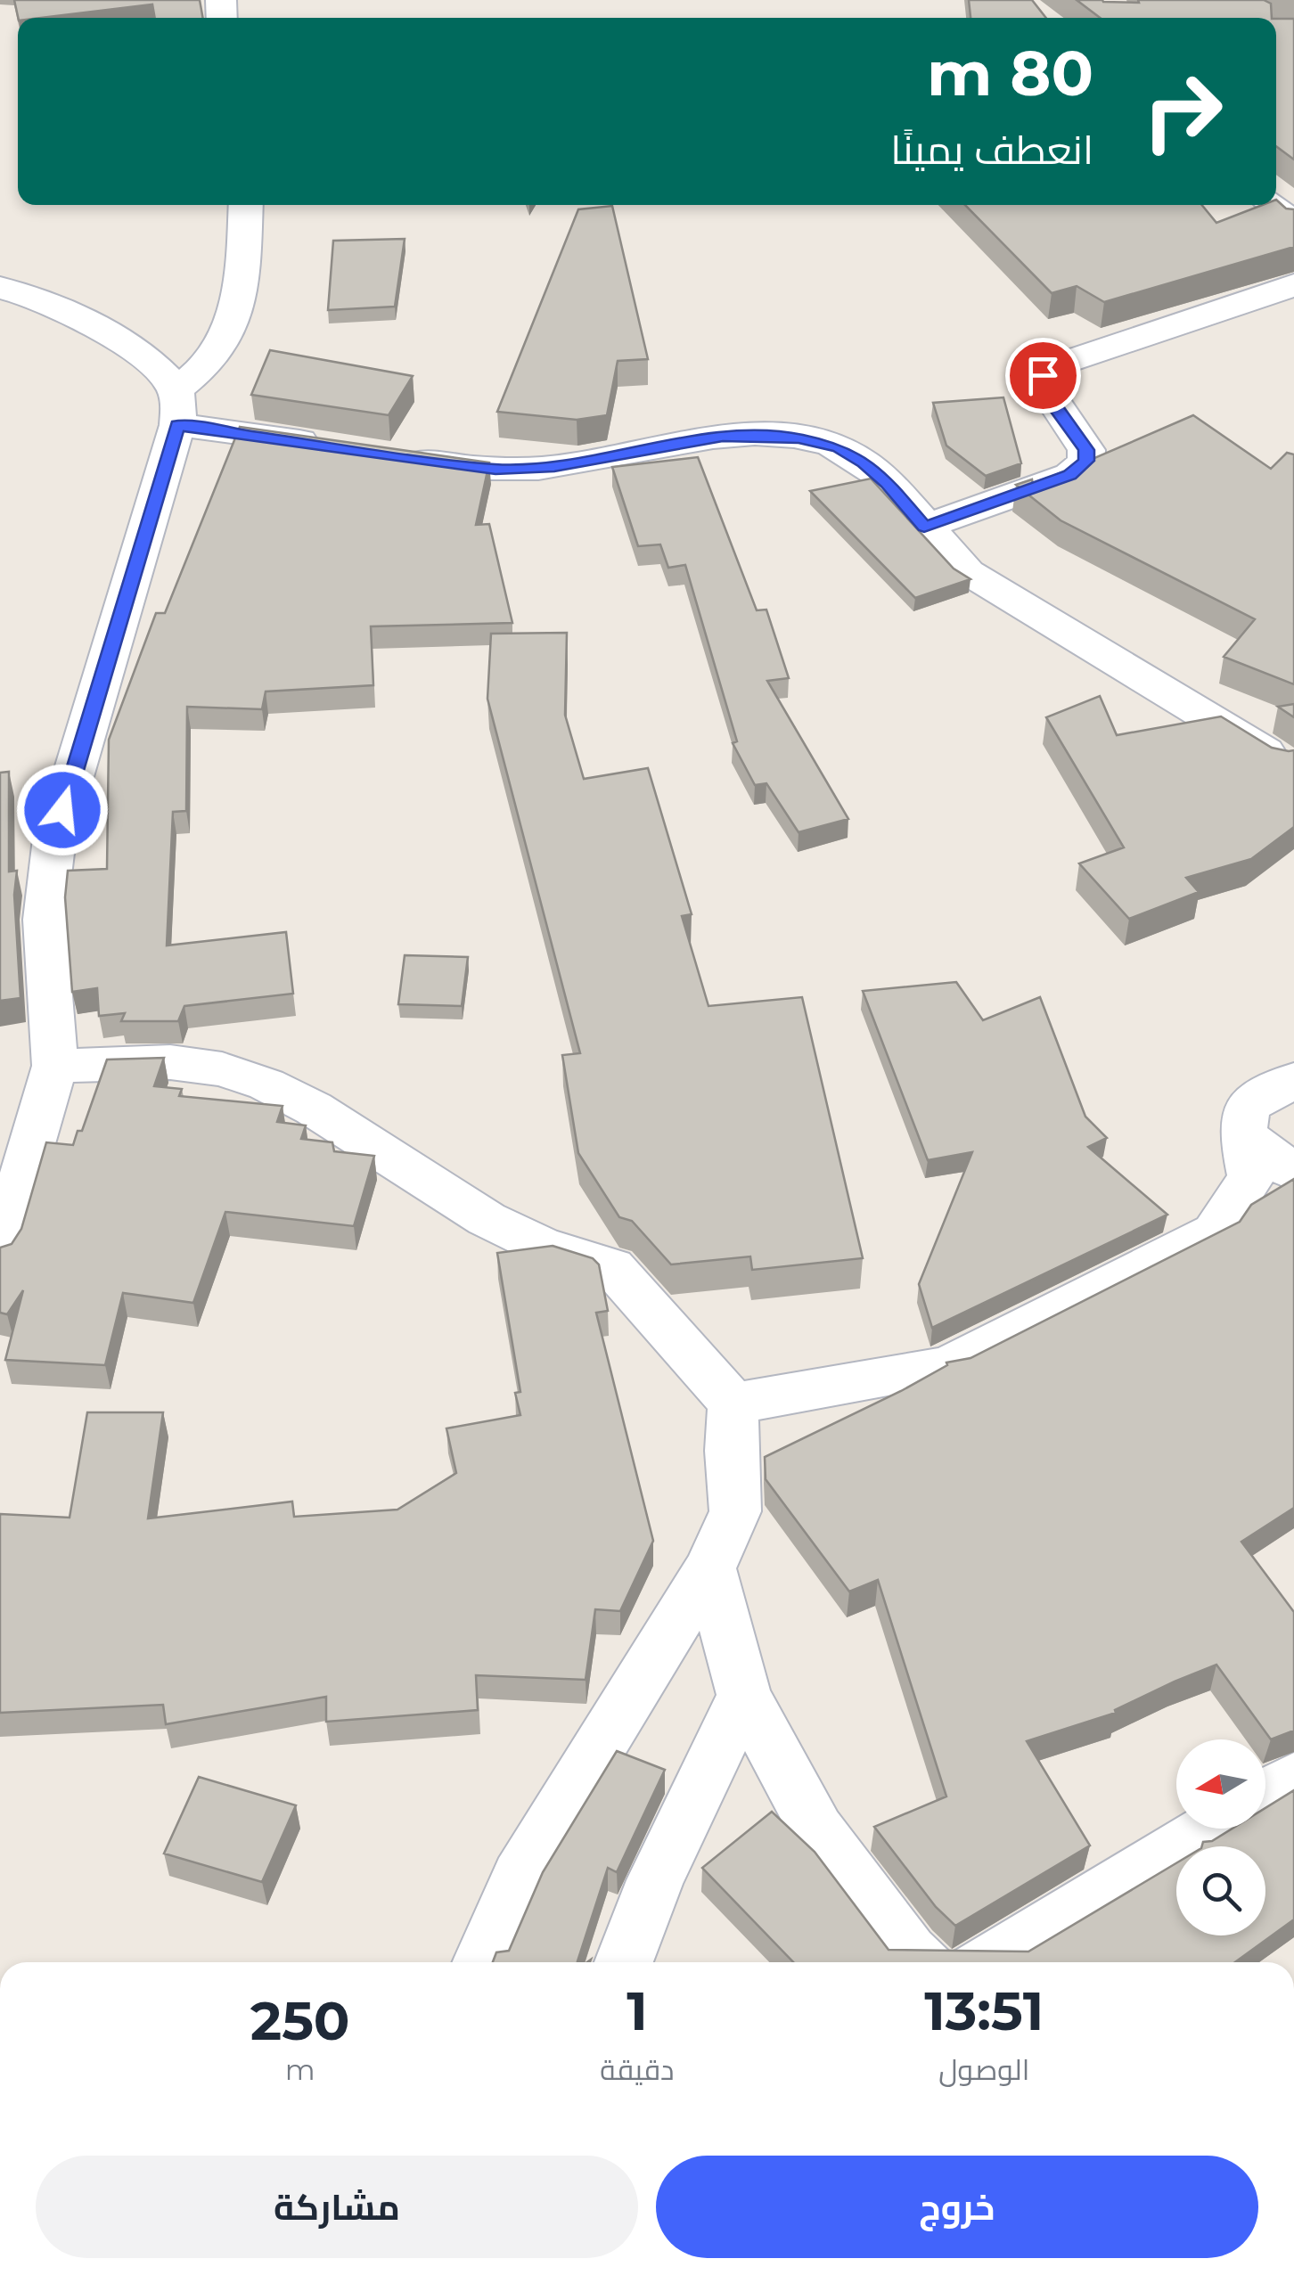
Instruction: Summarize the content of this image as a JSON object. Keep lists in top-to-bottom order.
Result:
{
  "north": "left",
  "page": {
    "turn": ["80 m", "انعطف يمينًا"],
    "eta": [
      "13:51",
      "الوصول",
      "1",
      "دقيقة",
      "250",
      "m"
    ],
    "buttons": ["خروج", "مشاركة"]
  }
}
